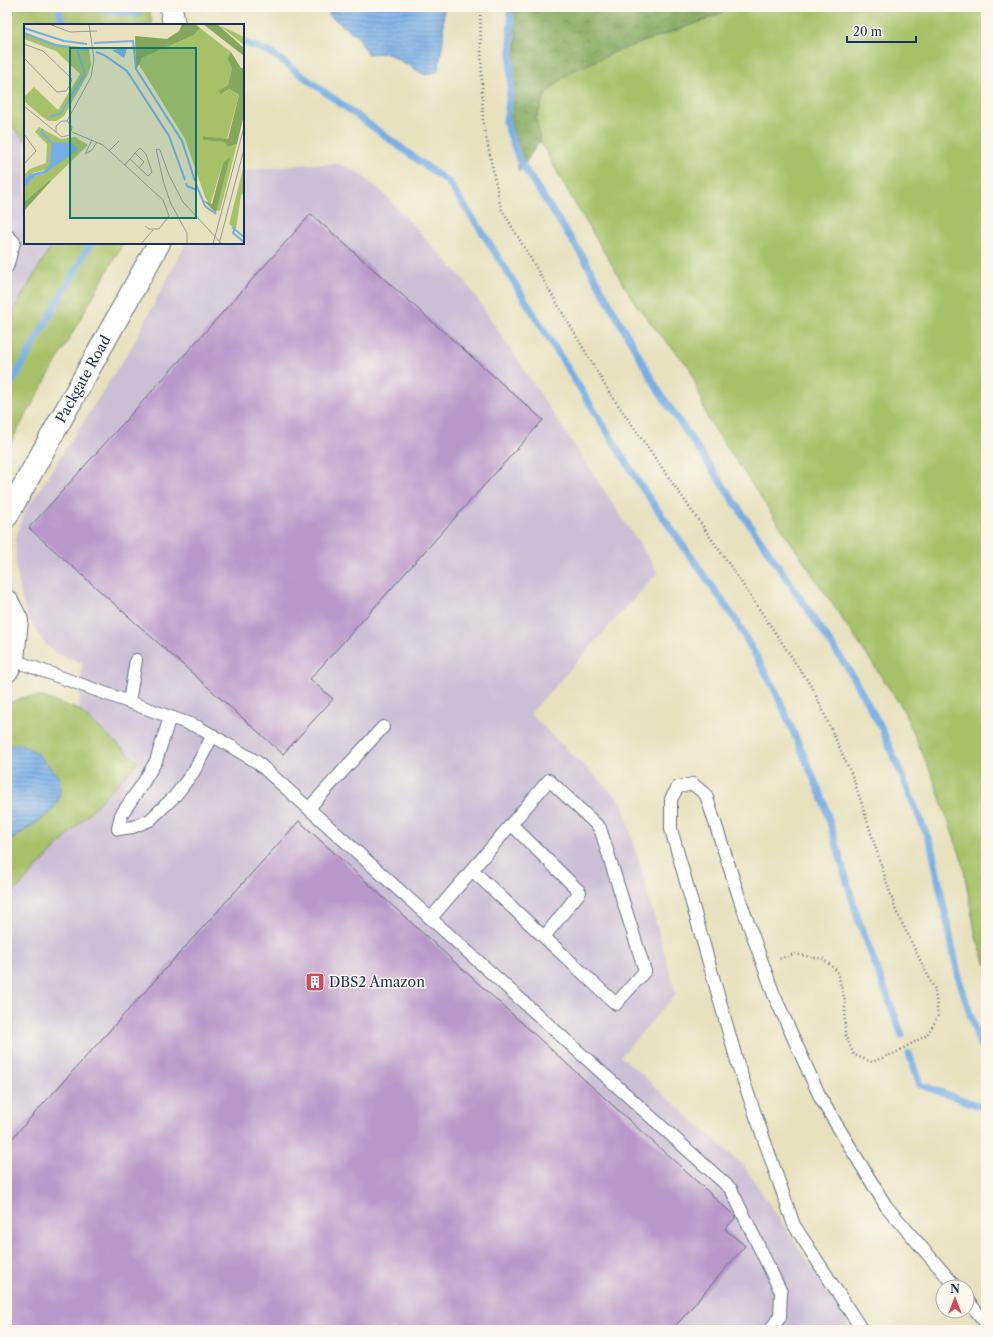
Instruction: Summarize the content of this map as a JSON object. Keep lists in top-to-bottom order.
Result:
{
  "streets": {
    "street": ["Packgate Road"]
  },
  "places": {
    "building": ["DBS2 Amazon"]
  },
  "scale_bar": "20 m",
  "north": "top"
}
